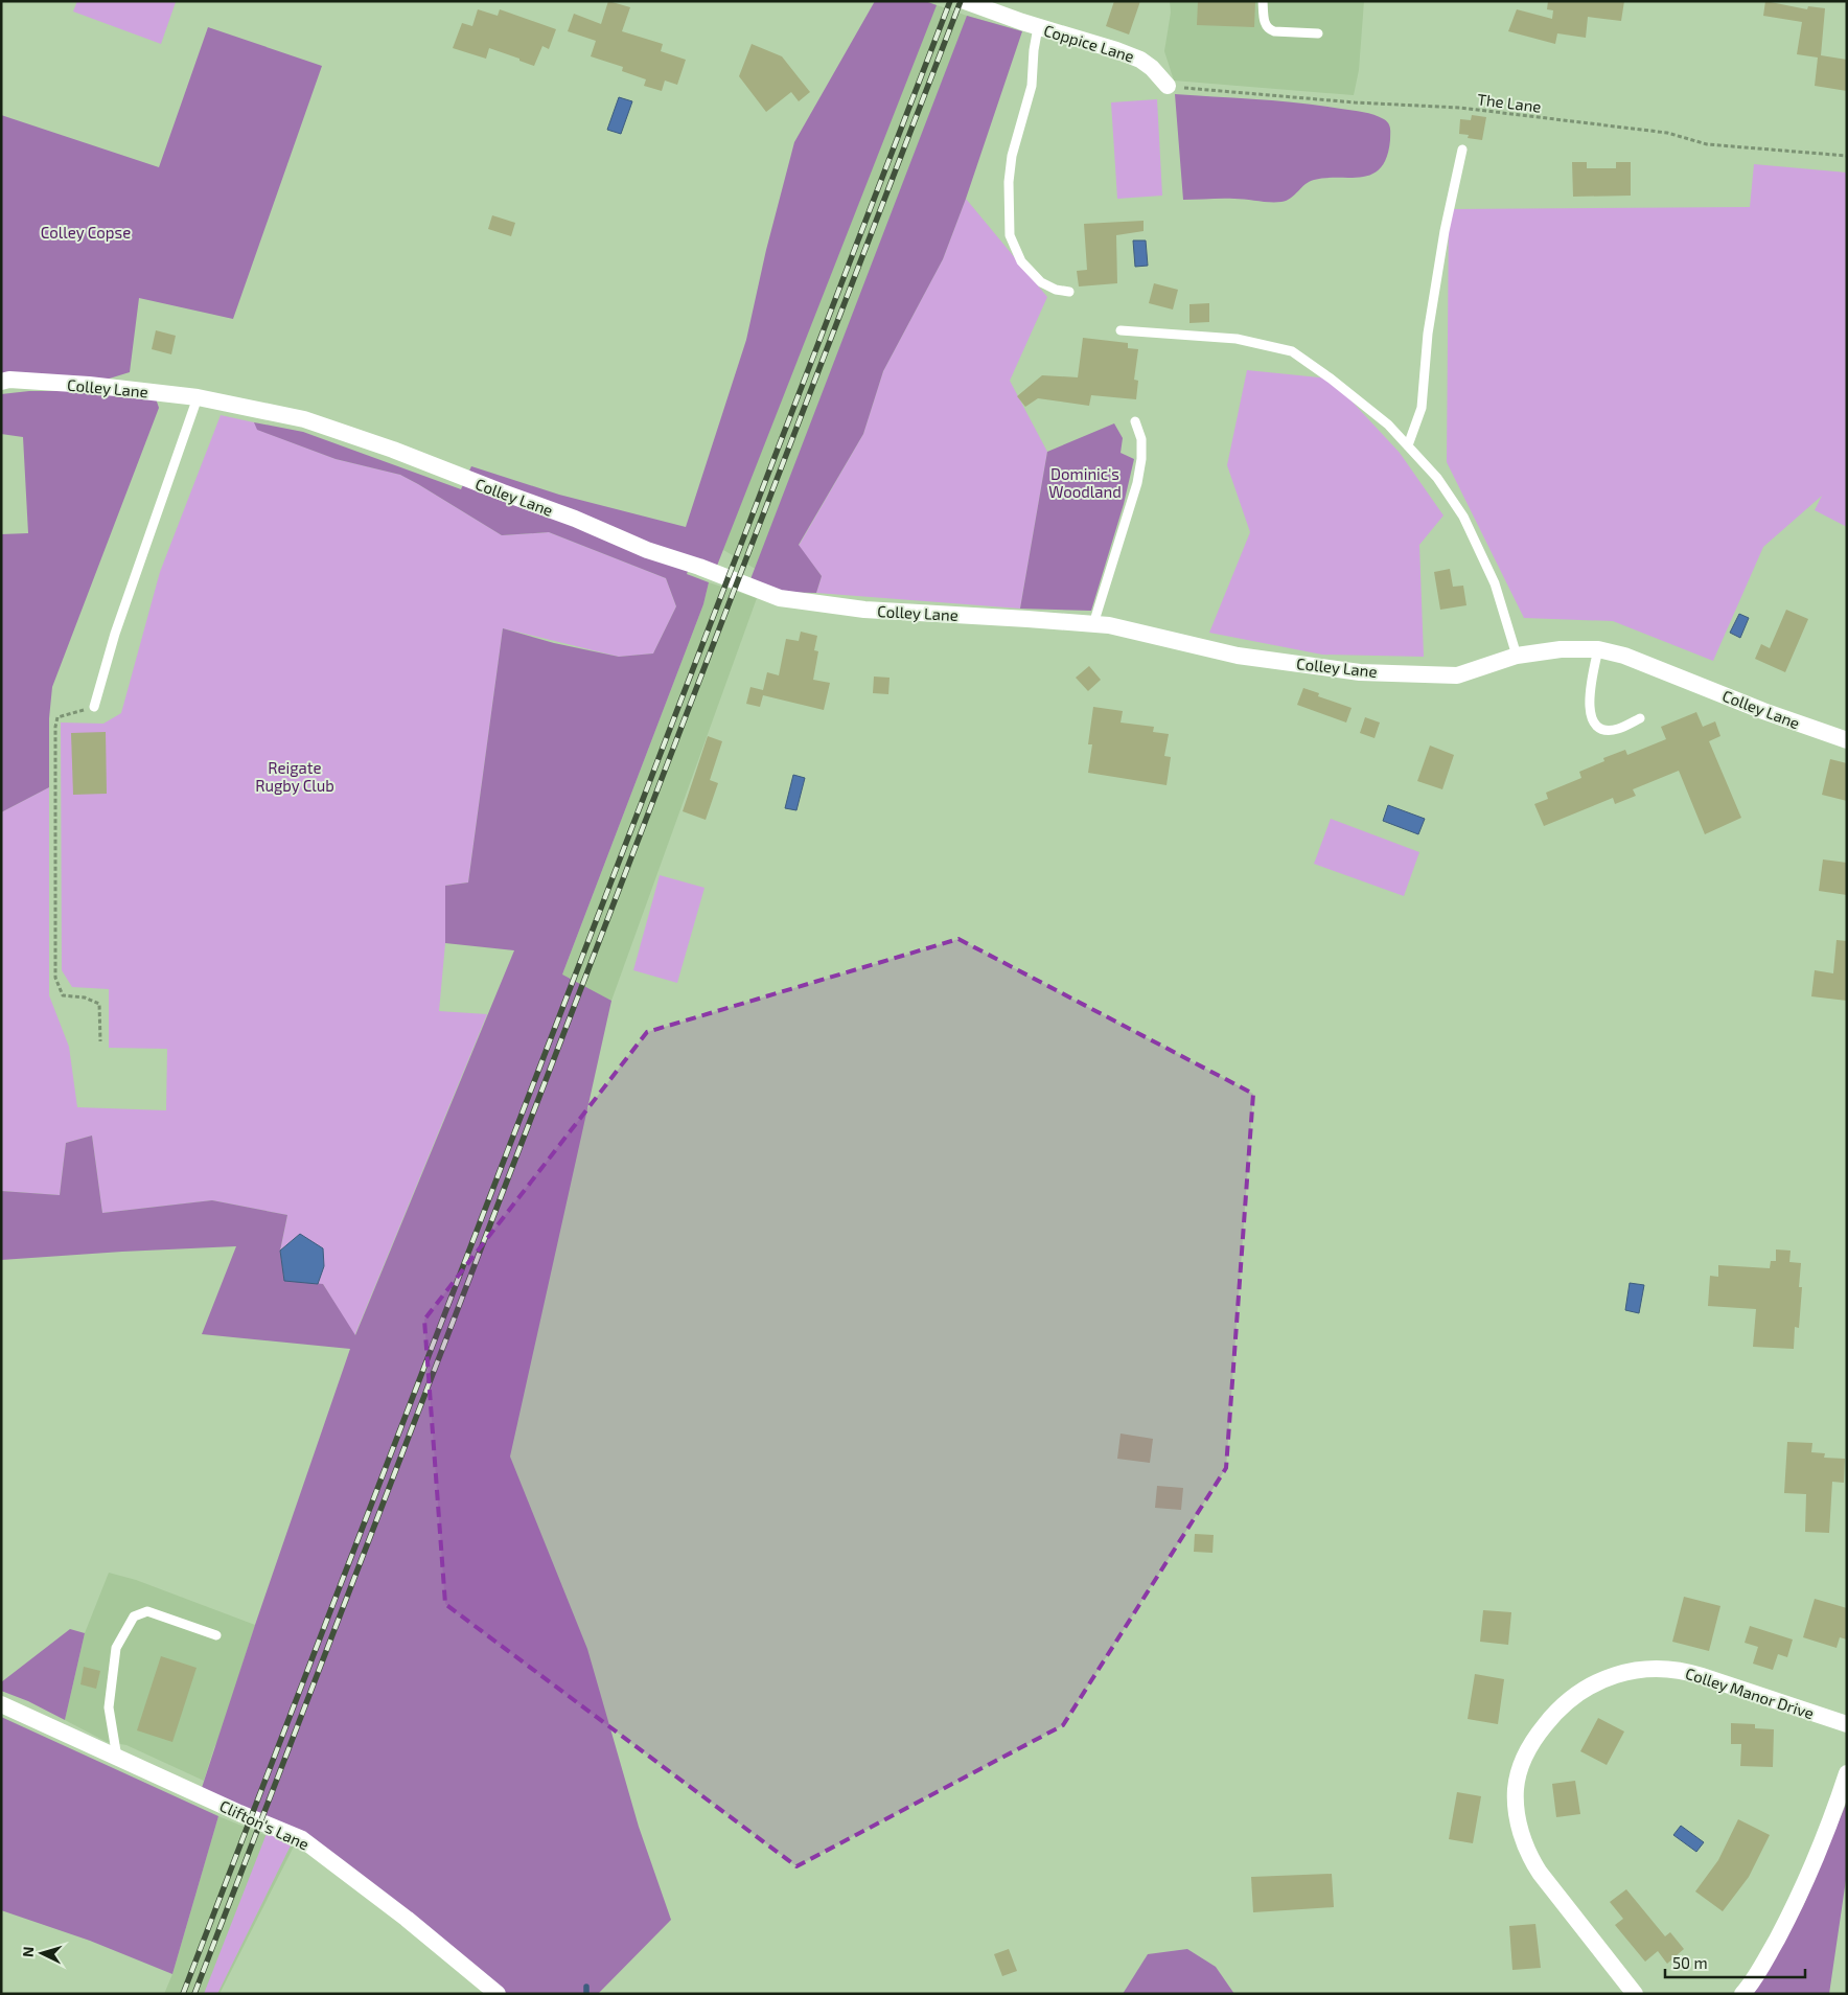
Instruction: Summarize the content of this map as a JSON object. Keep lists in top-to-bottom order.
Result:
{
  "streets": {
    "street": [
      "Coppice Lane",
      "Colley Lane",
      "Colley Manor Drive",
      "Clifton's Lane"
    ],
    "path": ["The Lane"]
  },
  "crossings": [
    ["Coppice Lane", "The Lane"]
  ],
  "parks": ["Colley Copse", "Dominic's Woodland", "Reigate Rugby Club"],
  "scale_bar": "50 m",
  "north": "left"
}
